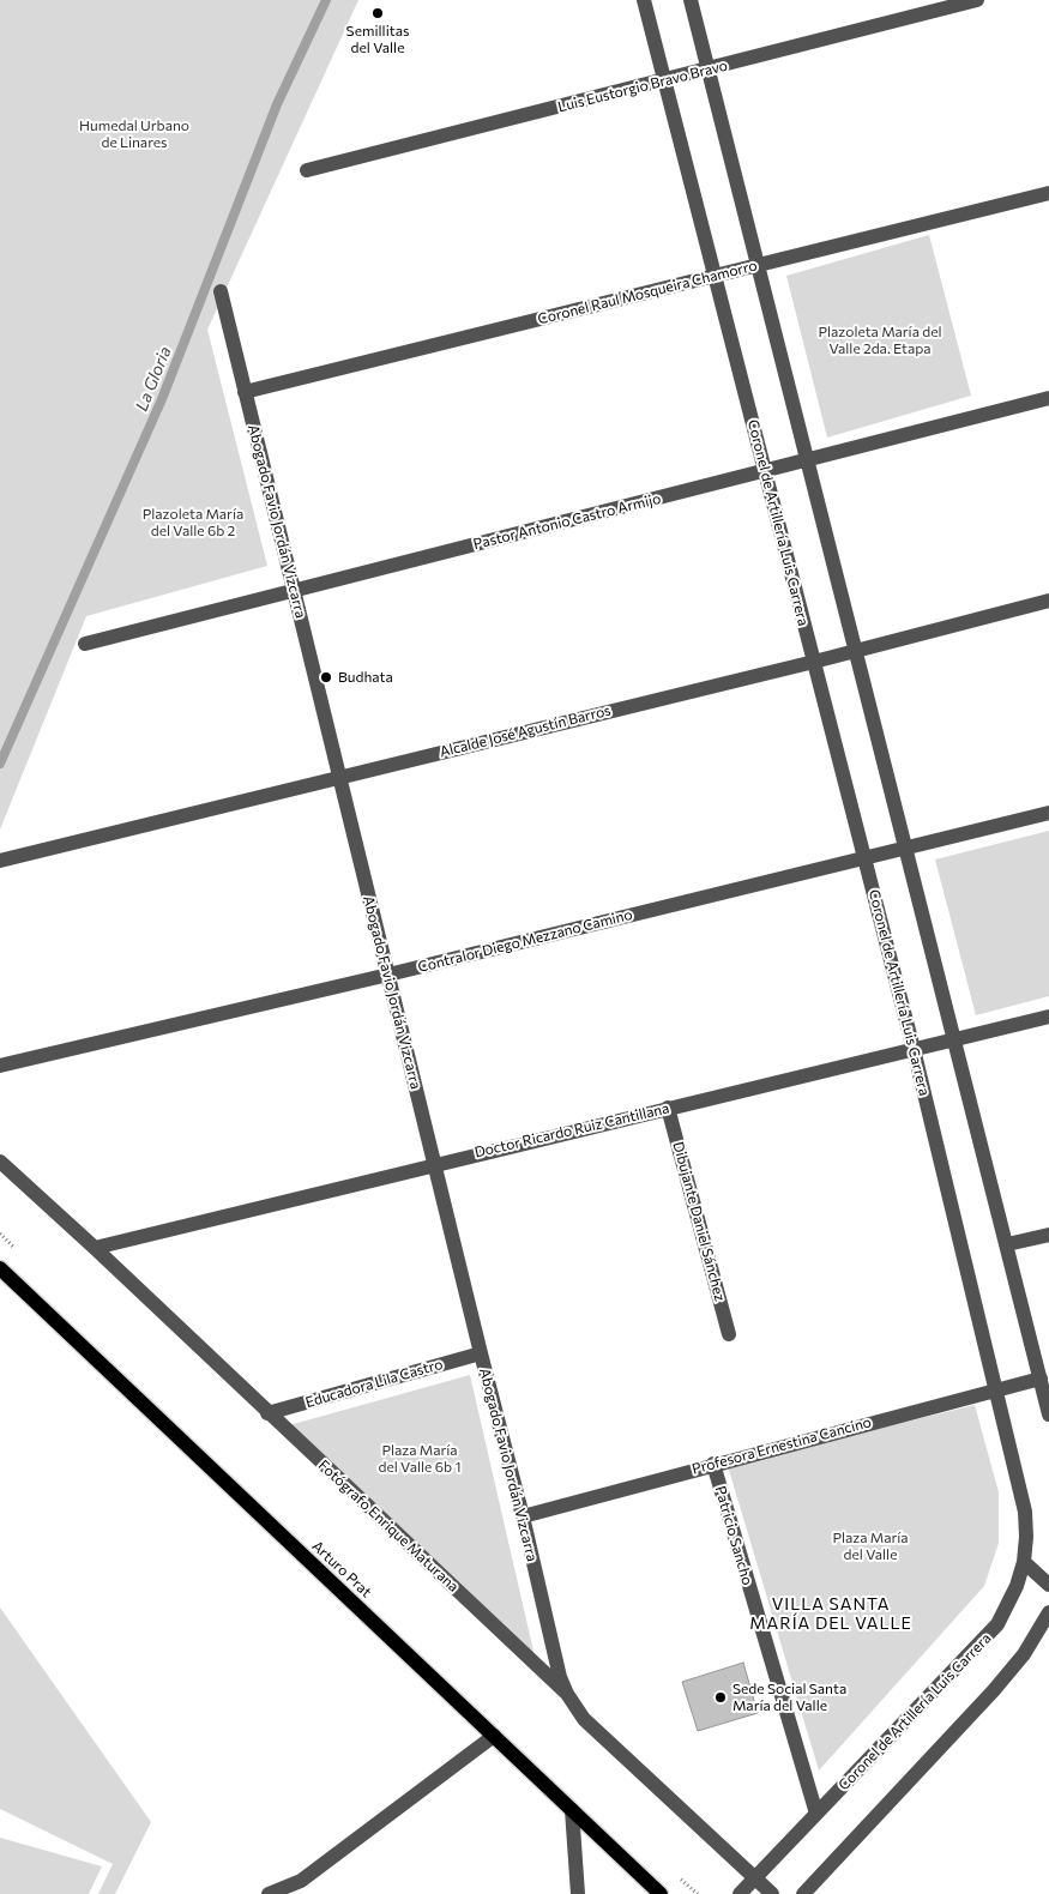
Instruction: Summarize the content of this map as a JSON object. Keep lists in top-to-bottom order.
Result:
{
  "streets": {
    "main road": ["Arturo Prat"],
    "street": [
      "Luis Eustorgio Bravo Bravo",
      "Coronel Raul Mosqueira Chamorro",
      "Abogado Favio Jordán Vizcarra",
      "Pastor Antonio Castro Armijo",
      "Coronel de Artillería Luis Carrera",
      "Alcalde José Agustín Barros",
      "Contralor Diego Mezzano Camino",
      "Doctor Ricardo Ruiz Cantillana",
      "Dibujante Daniel Sánchez",
      "Educadora Lila Castro",
      "Profesora Ernestina Cancino",
      "Fotógrafo Enrique Maturana",
      "Patricio Sancho"
    ]
  },
  "crossings": [
    ["Luis Eustorgio Bravo Bravo", "Coronel de Artillería Luis Carrera"],
    ["Coronel Raul Mosqueira Chamorro", "Abogado Favio Jordán Vizcarra"],
    ["Coronel Raul Mosqueira Chamorro", "Coronel de Artillería Luis Carrera"],
    ["Abogado Favio Jordán Vizcarra", "Pastor Antonio Castro Armijo"],
    ["Abogado Favio Jordán Vizcarra", "Alcalde José Agustín Barros"],
    ["Abogado Favio Jordán Vizcarra", "Contralor Diego Mezzano Camino"],
    ["Abogado Favio Jordán Vizcarra", "Doctor Ricardo Ruiz Cantillana"],
    ["Abogado Favio Jordán Vizcarra", "Educadora Lila Castro"],
    ["Abogado Favio Jordán Vizcarra", "Profesora Ernestina Cancino"],
    ["Abogado Favio Jordán Vizcarra", "Fotógrafo Enrique Maturana"],
    ["Pastor Antonio Castro Armijo", "Coronel de Artillería Luis Carrera"],
    ["Coronel de Artillería Luis Carrera", "Alcalde José Agustín Barros"],
    ["Coronel de Artillería Luis Carrera", "Contralor Diego Mezzano Camino"],
    ["Coronel de Artillería Luis Carrera", "Doctor Ricardo Ruiz Cantillana"],
    ["Coronel de Artillería Luis Carrera", "Profesora Ernestina Cancino"],
    ["Coronel de Artillería Luis Carrera", "Fotógrafo Enrique Maturana"],
    ["Coronel de Artillería Luis Carrera", "Patricio Sancho"],
    ["Doctor Ricardo Ruiz Cantillana", "Dibujante Daniel Sánchez"],
    ["Doctor Ricardo Ruiz Cantillana", "Fotógrafo Enrique Maturana"],
    ["Educadora Lila Castro", "Fotógrafo Enrique Maturana"],
    ["Profesora Ernestina Cancino", "Patricio Sancho"]
  ],
  "districts": ["VILLA SANTA MARÍA DEL VALLE"],
  "water": ["La Gloria"],
  "parks": [
    "Humedal Urbano de Linares",
    "Plazoleta María del Valle 2da. Etapa",
    "Plazoleta María del Valle 6b 2",
    "Plaza María del Valle 6b 1",
    "Plaza María del Valle"
  ],
  "places": ["Semillitas del Valle", "Budhata", "Sede Social Santa María del Valle"]
}
